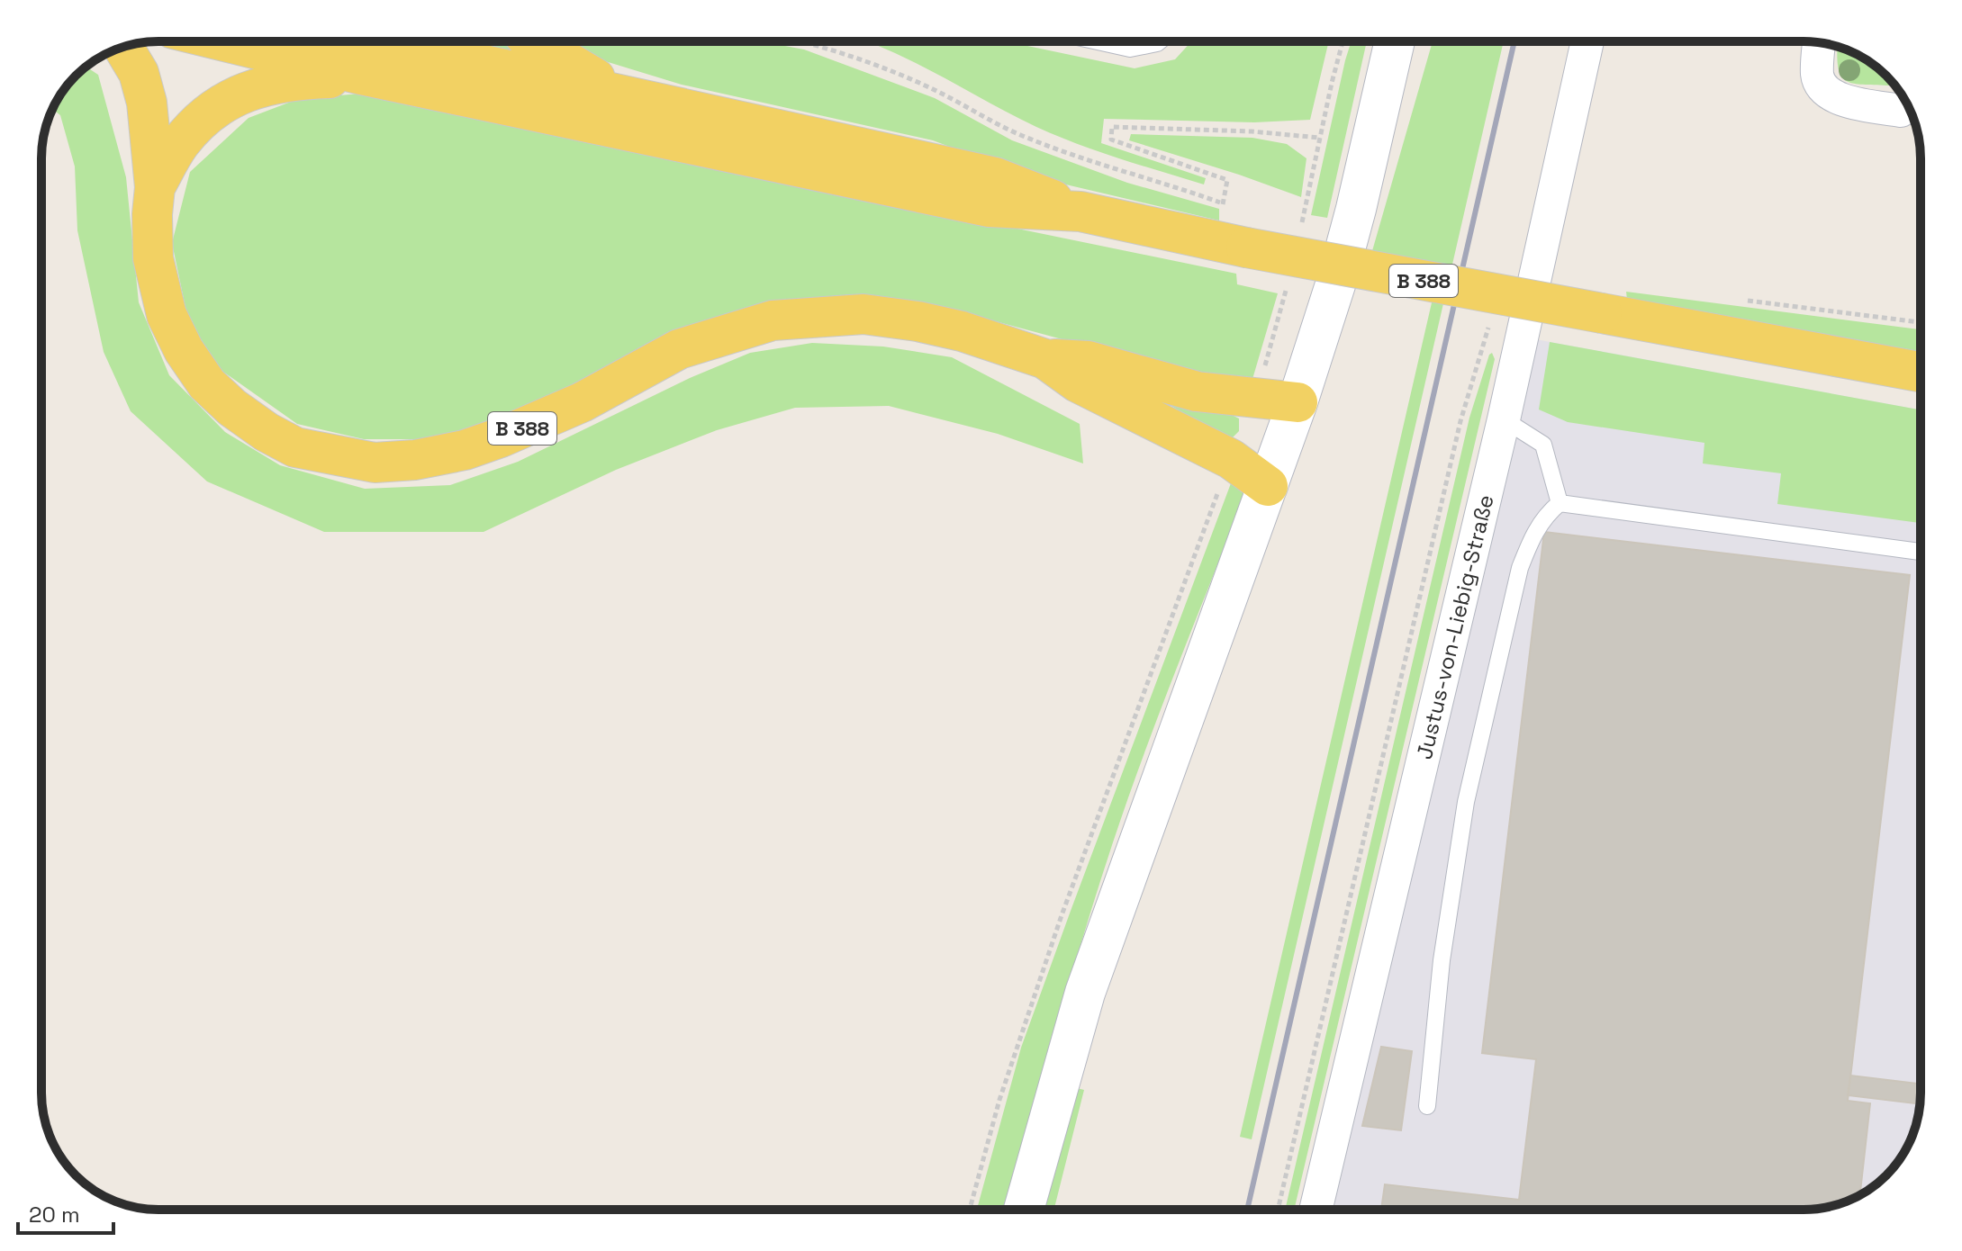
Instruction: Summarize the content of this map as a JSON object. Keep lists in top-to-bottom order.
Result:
{
  "streets": {
    "main road": ["B 388"],
    "street": ["Justus-von-Liebig-Straße"]
  },
  "scale_bar": "20 m"
}
